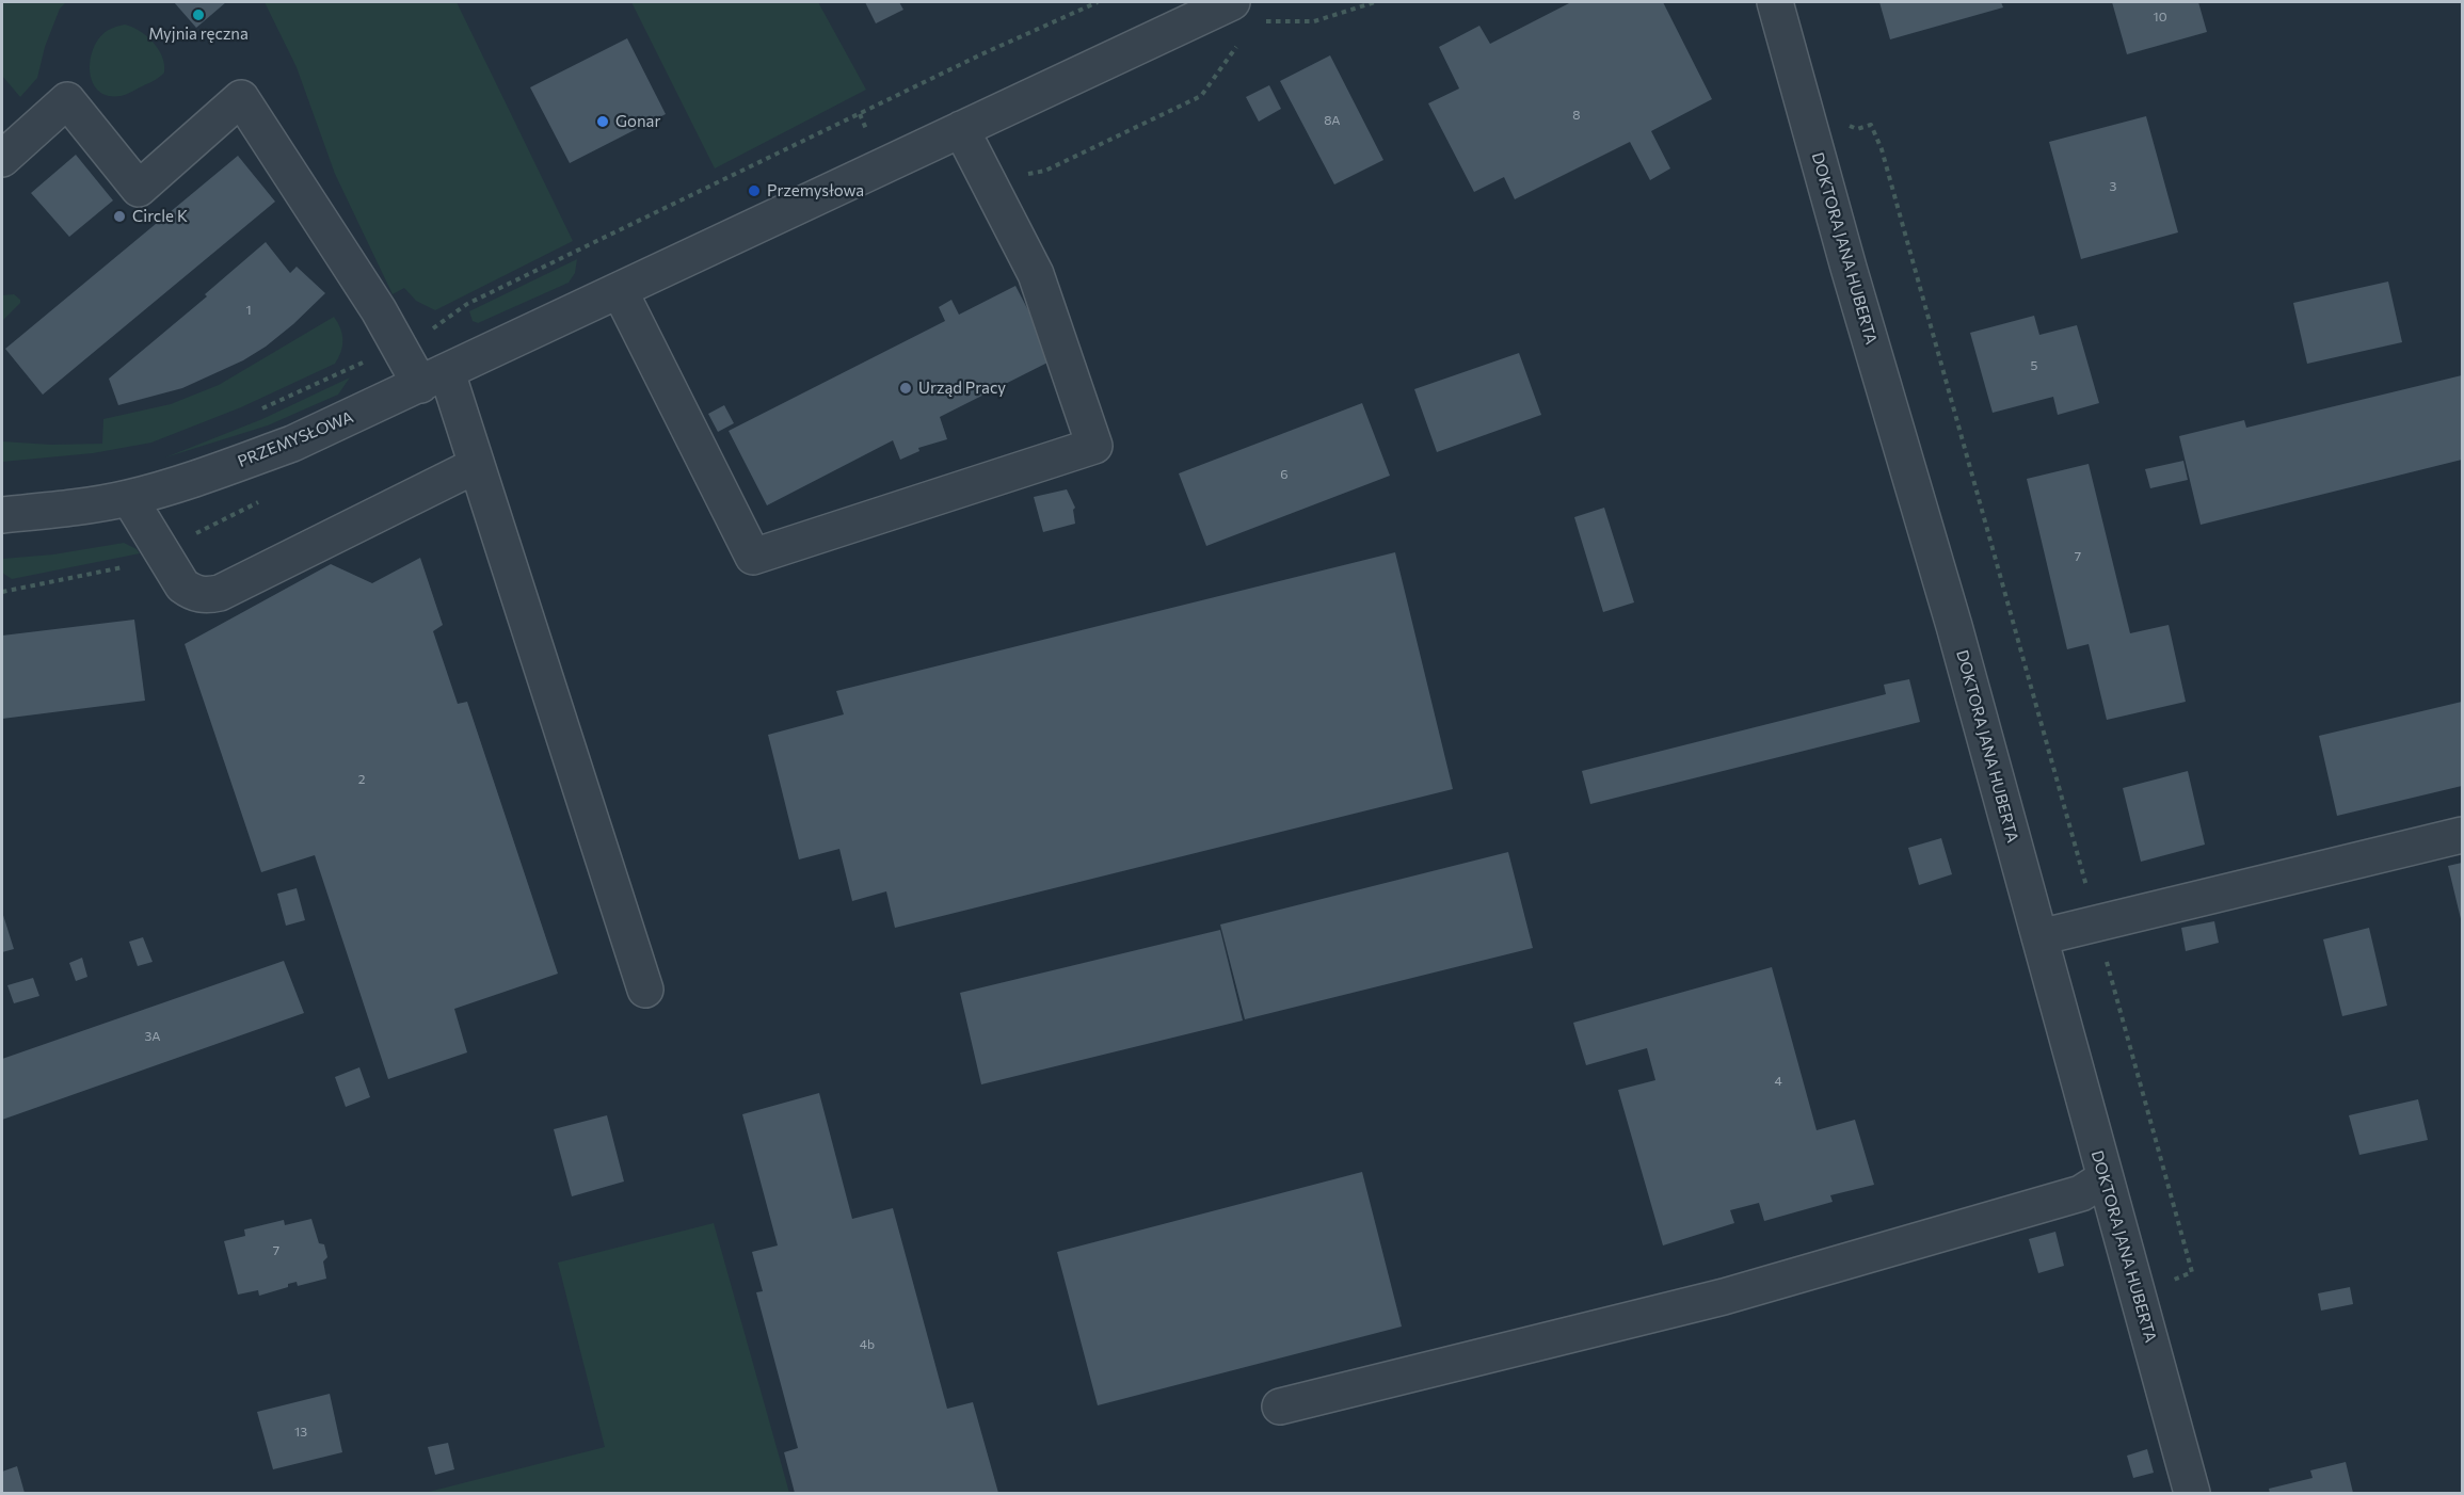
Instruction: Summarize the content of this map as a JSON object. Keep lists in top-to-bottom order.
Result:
{
  "streets": {
    "street": ["DOKTORA JANA HUBERTA", "PRZEMYSŁOWA"]
  },
  "places": [
    "Myjnia ręczna",
    "Gonar",
    "Przemysłowa",
    "Circle K",
    "Urząd Pracy"
  ],
  "house_numbers": [
    "10",
    "8",
    "8A",
    "3",
    "1",
    "5",
    "6",
    "7",
    "2",
    "3A",
    "4",
    "7",
    "4b",
    "13"
  ]
}
